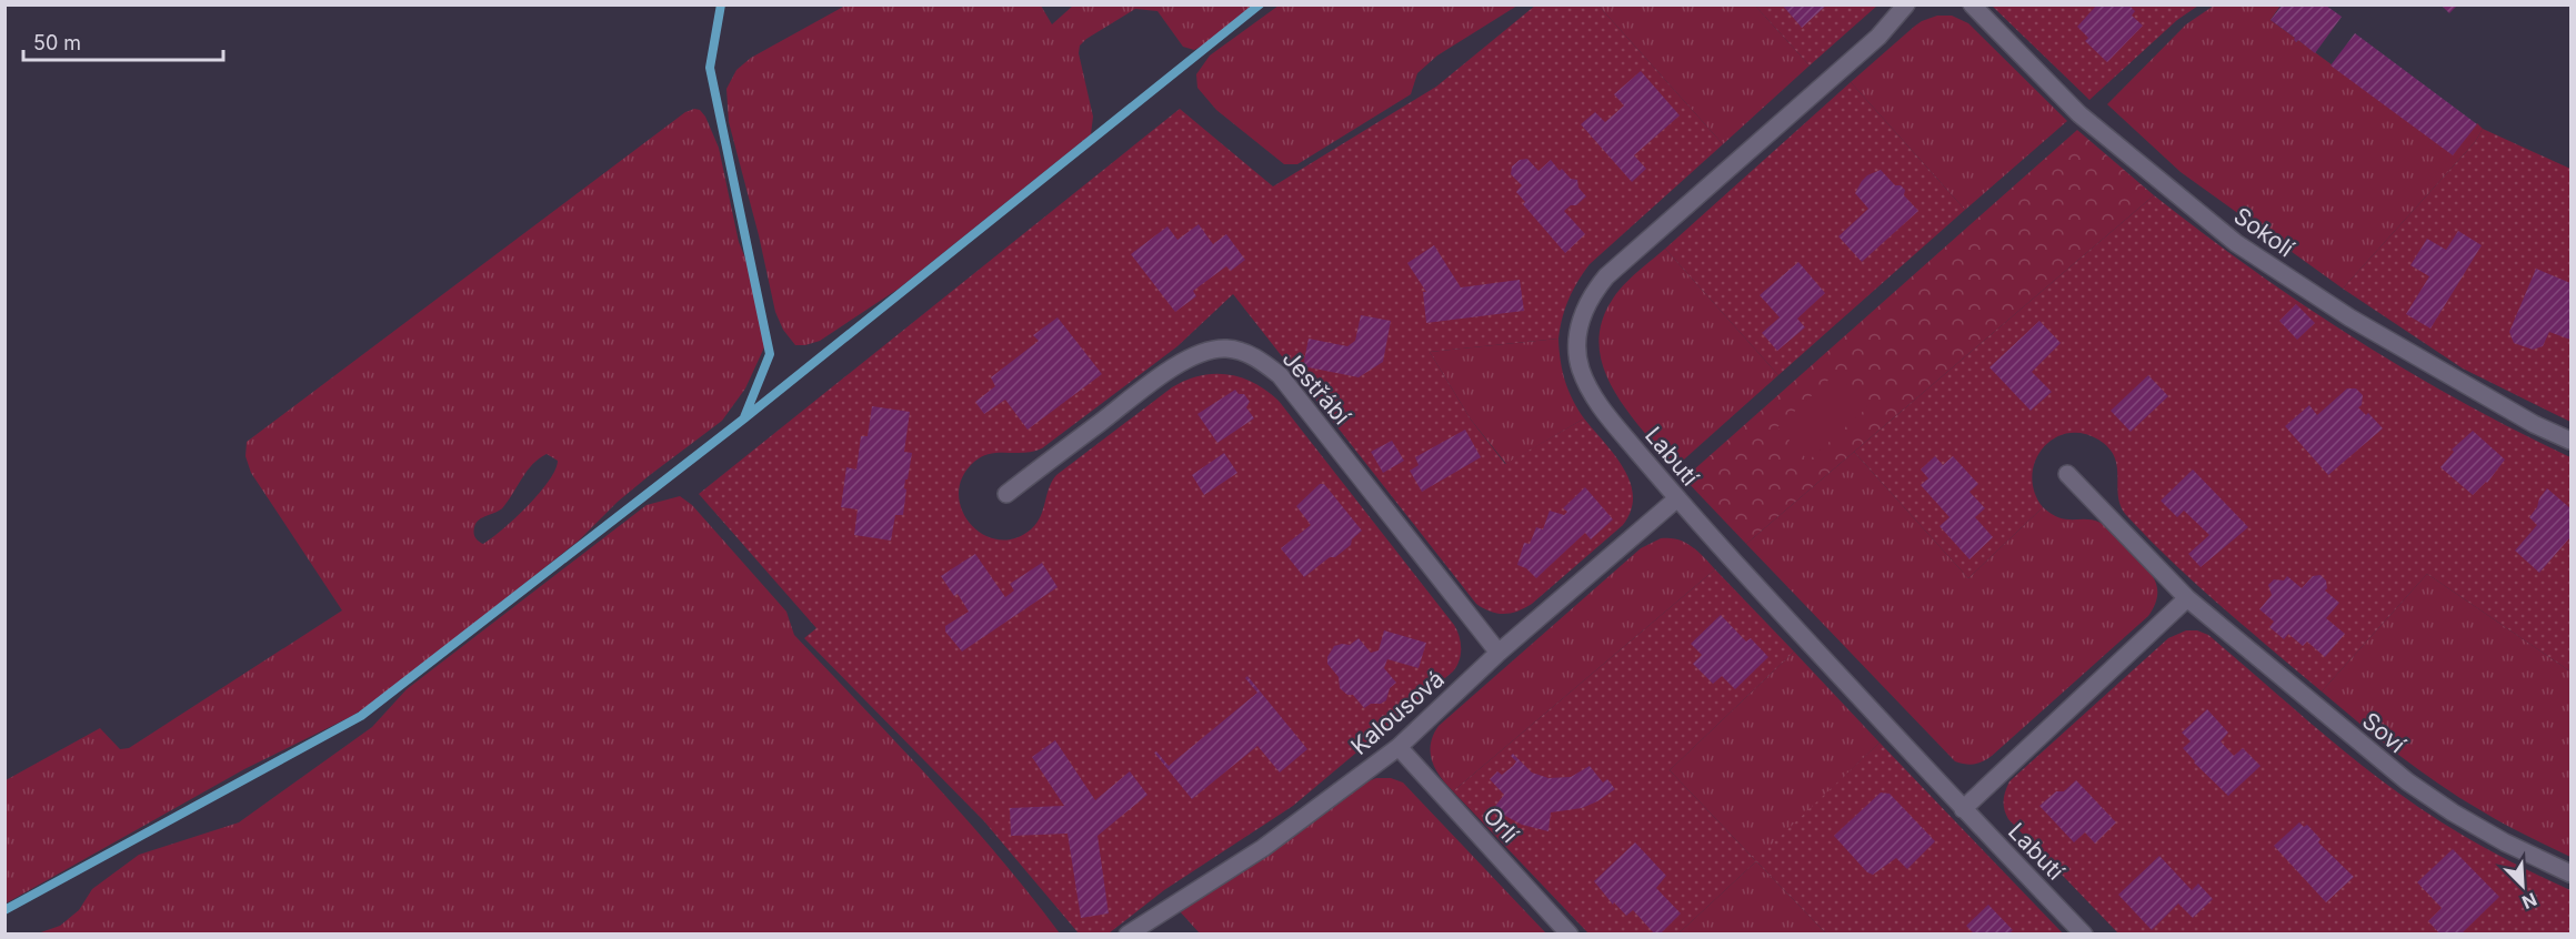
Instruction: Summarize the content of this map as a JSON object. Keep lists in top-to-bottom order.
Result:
{
  "streets": {
    "street": [
      "Sokolí",
      "Jestřábí",
      "Labutí",
      "Kalousová",
      "Soví",
      "Orlí"
    ]
  },
  "crossings": [
    ["Jestřábí", "Kalousová"],
    ["Labutí", "Kalousová"],
    ["Kalousová", "Orlí"]
  ],
  "scale_bar": "50 m",
  "north": "bottom right"
}
